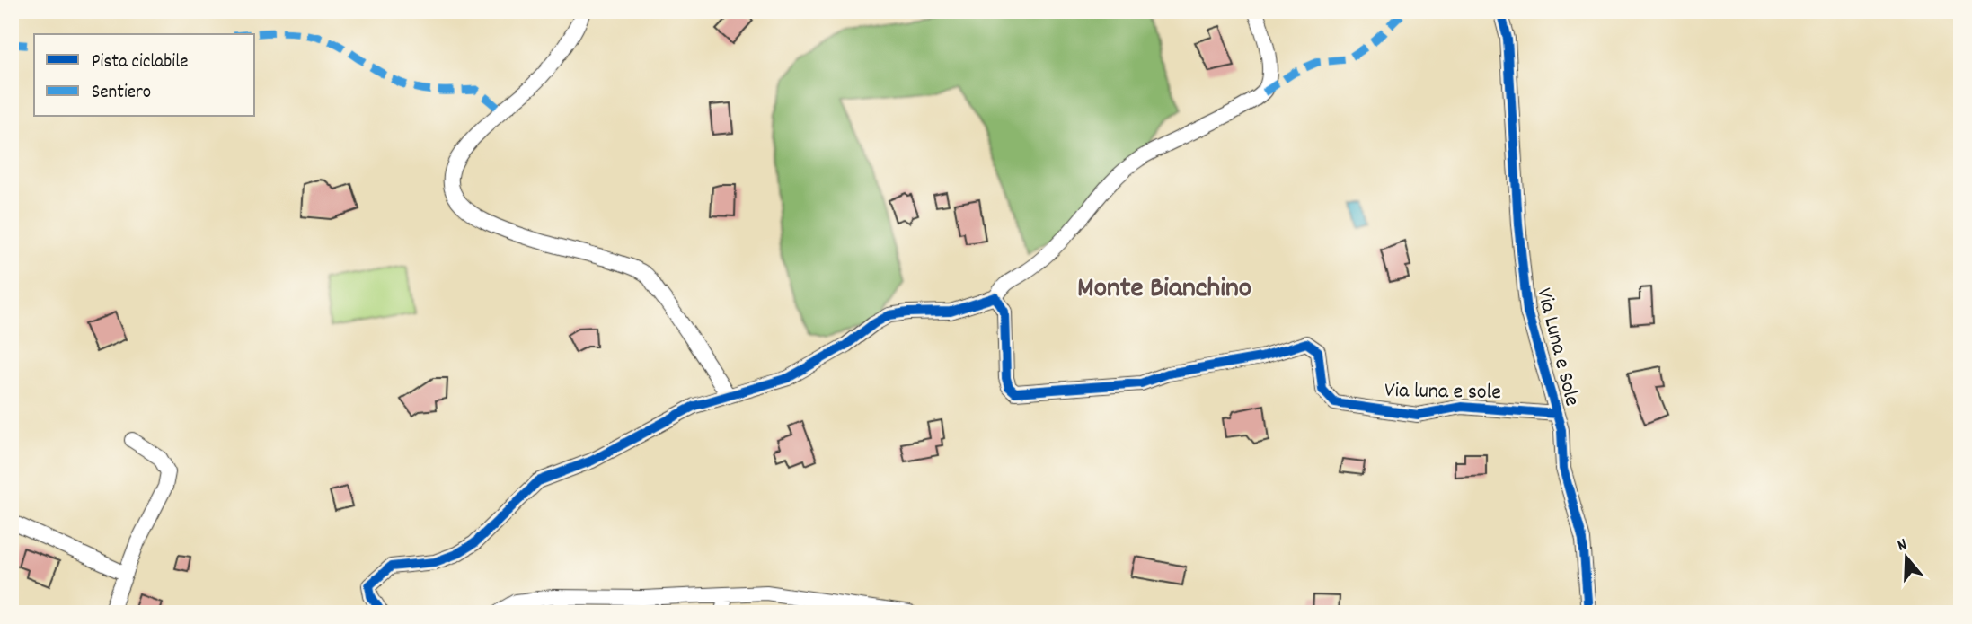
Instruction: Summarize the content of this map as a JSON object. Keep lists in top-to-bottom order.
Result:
{
  "streets": {
    "street": ["Via Luna e Sole", "Via luna e sole"]
  },
  "crossings": [
    ["Via Luna e Sole", "Via luna e sole"]
  ],
  "districts": ["Monte Bianchino"],
  "legend": ["Pista ciclabile", "Sentiero"],
  "north": "top"
}
